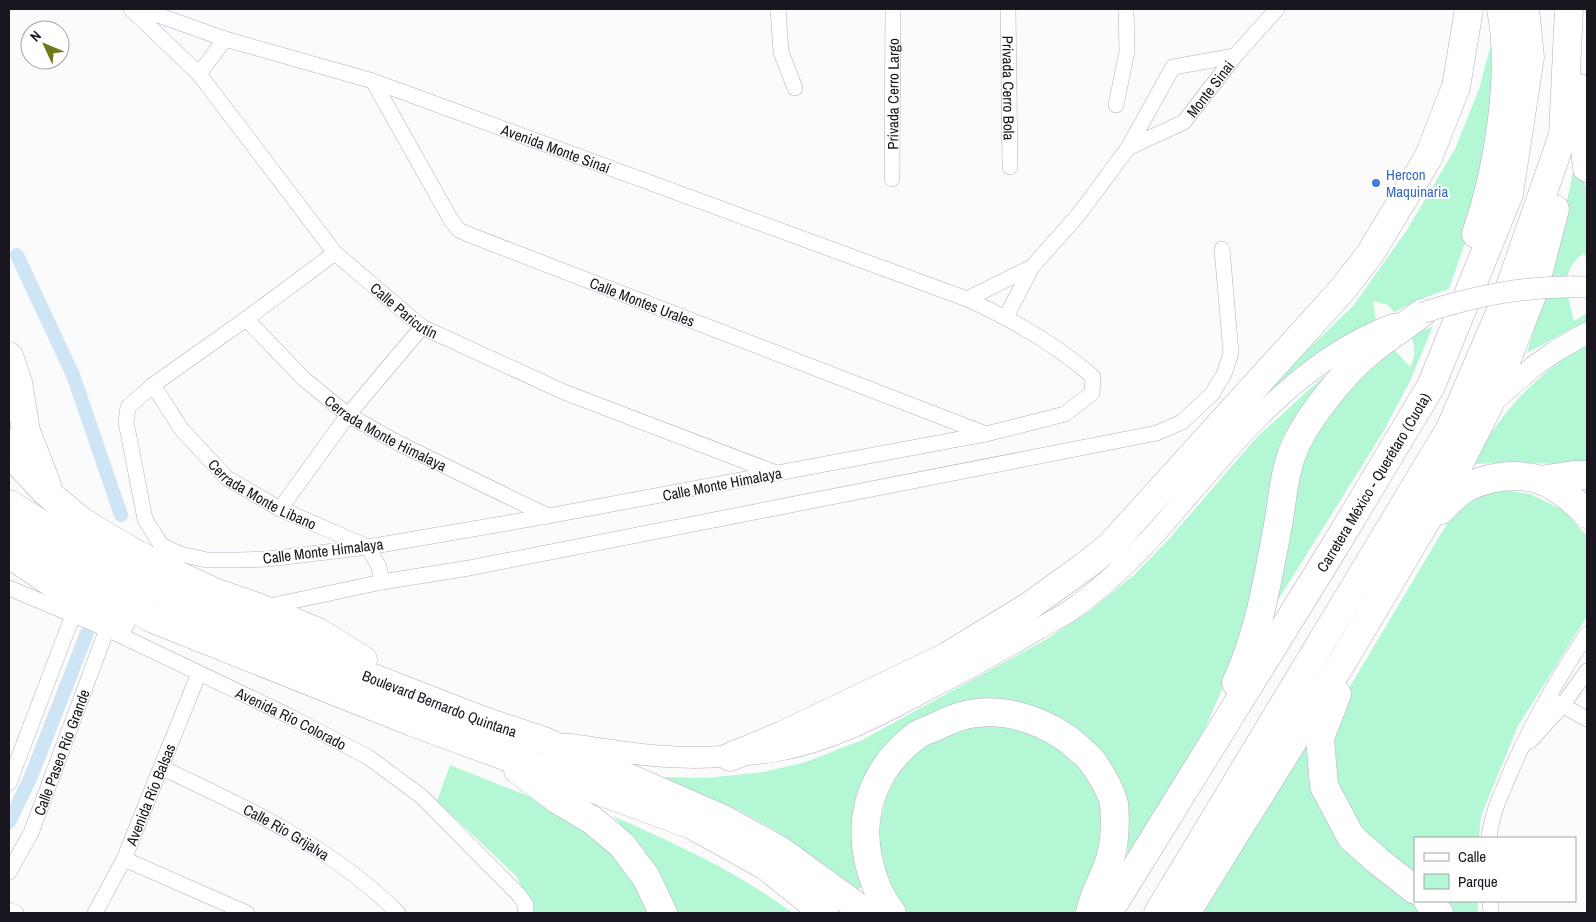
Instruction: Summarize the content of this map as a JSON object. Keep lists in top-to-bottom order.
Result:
{
  "streets": {
    "highway": ["Carretera México - Querétaro (Cuota)", "Boulevard Bernardo Quintana"],
    "street": [
      "Privada Cerro Bola",
      "Monte Sinai",
      "Privada Cerro Largo",
      "Avenida Monte Sinaí",
      "Calle Montes Urales",
      "Calle Paricutín",
      "Cerrada Monte Himalaya",
      "Calle Monte Himalaya",
      "Cerrada Monte Líbano",
      "Avenida Río Colorado",
      "Calle Paseo Río Grande",
      "Avenida Río Balsas",
      "Calle Río Grijalva"
    ]
  },
  "crossings": [
    ["Monte Sinai", "Avenida Monte Sinaí"],
    ["Monte Sinai", "Calle Monte Himalaya"],
    ["Avenida Monte Sinaí", "Calle Montes Urales"],
    ["Avenida Monte Sinaí", "Calle Monte Himalaya"],
    ["Calle Montes Urales", "Calle Monte Himalaya"],
    ["Calle Paricutín", "Calle Monte Himalaya"],
    ["Cerrada Monte Himalaya", "Calle Monte Himalaya"],
    ["Calle Monte Himalaya", "Cerrada Monte Líbano"],
    ["Avenida Río Colorado", "Calle Paseo Río Grande"],
    ["Avenida Río Colorado", "Avenida Río Balsas"],
    ["Avenida Río Balsas", "Calle Río Grijalva"]
  ],
  "places": ["Hercon Maquinaria"],
  "legend": ["Calle", "Parque"],
  "north": "top left"
}
